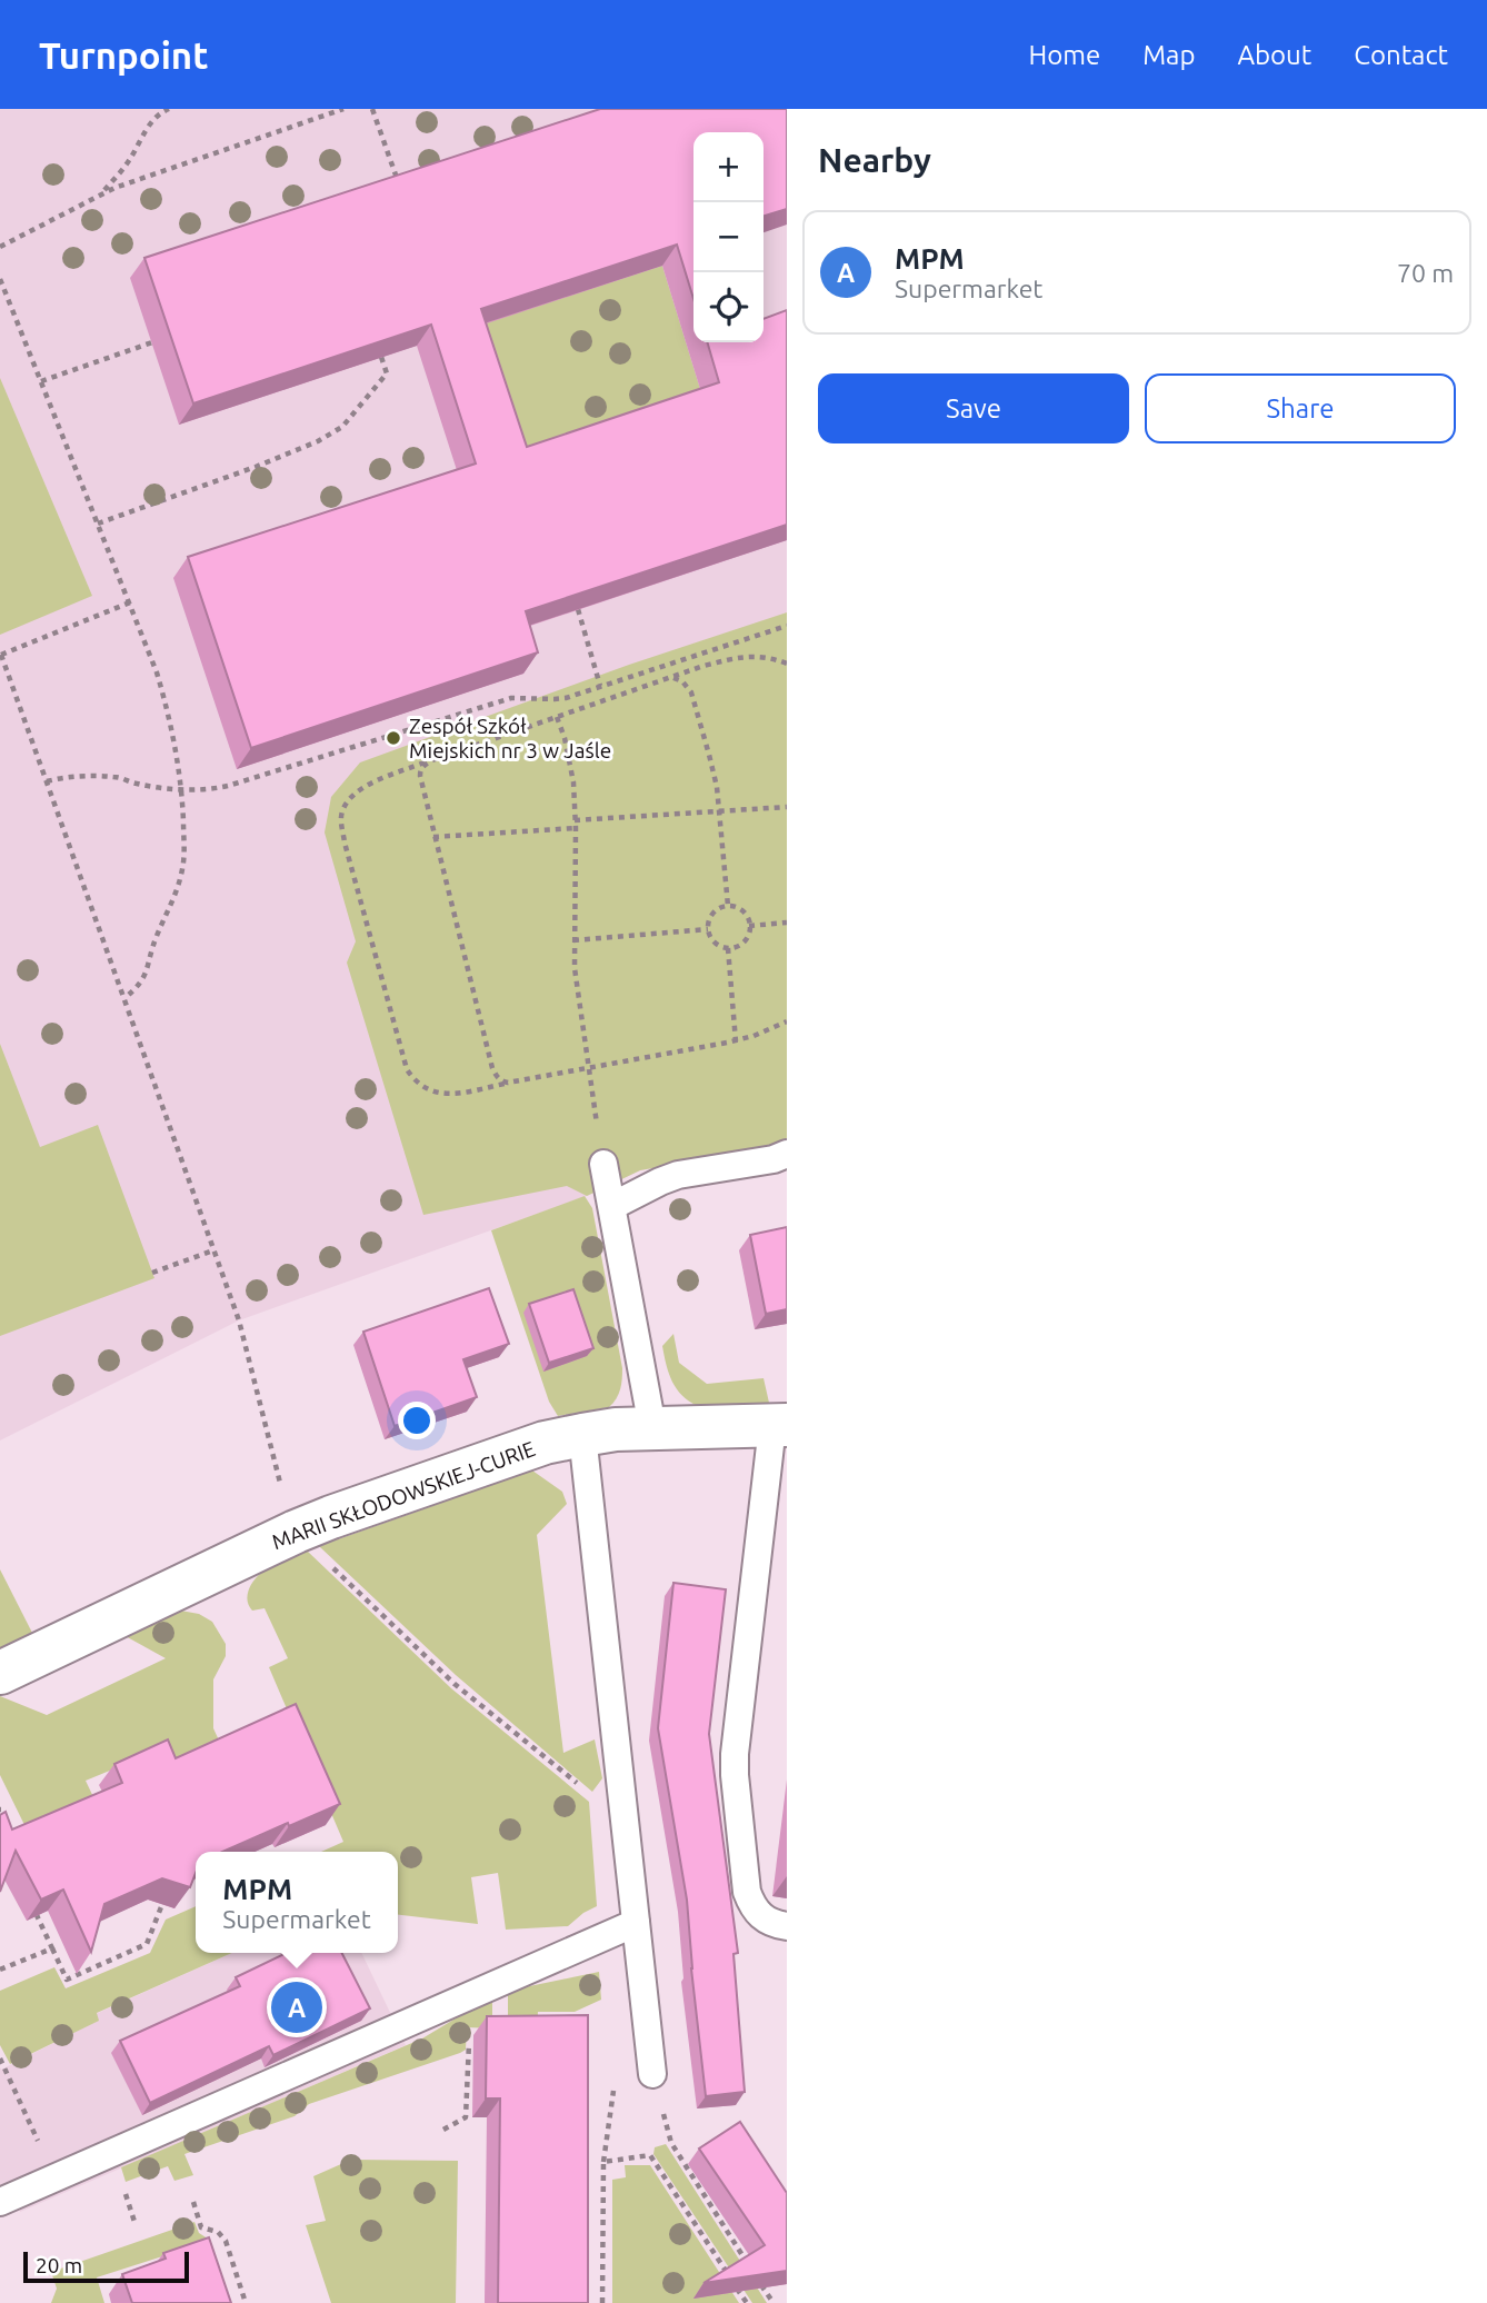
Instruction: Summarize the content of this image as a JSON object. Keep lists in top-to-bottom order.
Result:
{
  "streets": {
    "street": ["MARII SKŁODOWSKIEJ-CURIE"]
  },
  "places": ["Zespół Szkół Miejskich nr 3 w Jaśle"],
  "scale_bar": "20 m",
  "page": {
    "header": "Turnpoint",
    "nav": [
      "Home",
      "Map",
      "About",
      "Contact"
    ],
    "heading": "Nearby",
    "map_buttons": ["+", "−"],
    "list": [
      {
        "mark": "A",
        "name": "MPM",
        "note": "Supermarket",
        "value": "70 m"
      }
    ],
    "buttons": ["Save", "Share"],
    "popup": ["MPM", "Supermarket"],
    "pins": "A",
    "scale": "20 m"
  }
}
